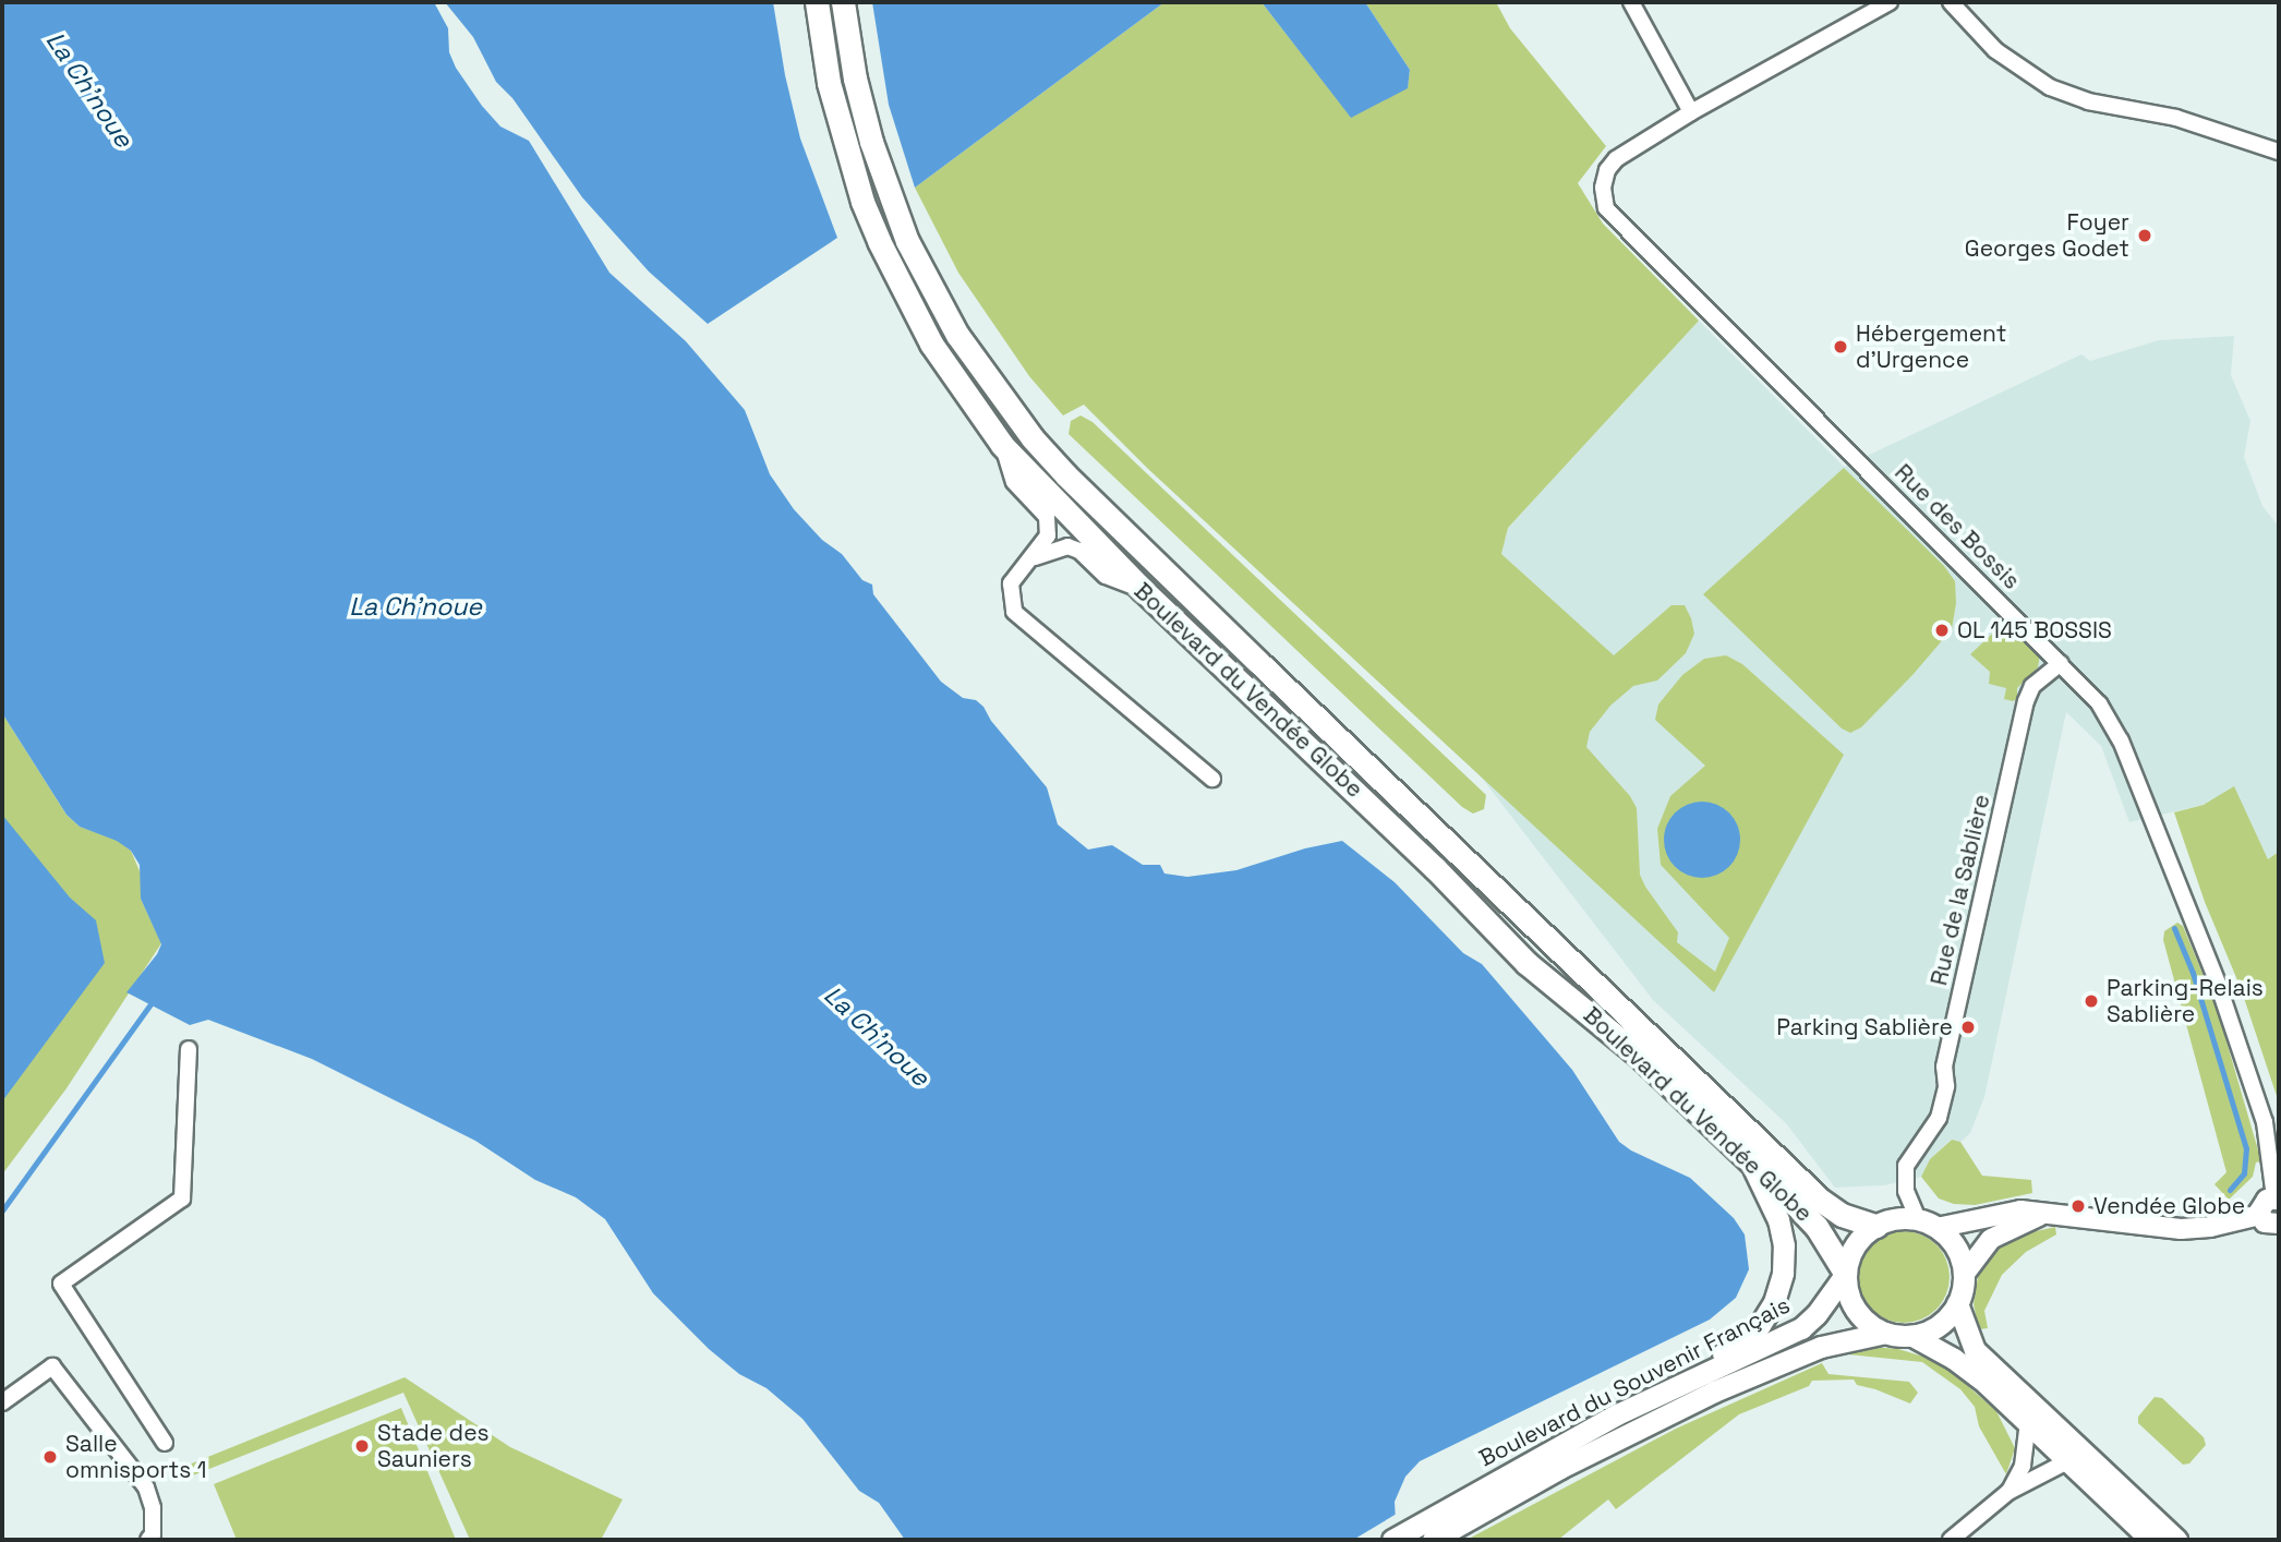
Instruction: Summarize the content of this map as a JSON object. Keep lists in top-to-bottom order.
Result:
{
  "streets": {
    "main road": ["Boulevard du Vendée Globe", "Boulevard du Souvenir Français"],
    "street": ["Rue des Bossis", "Rue de la Sablière"]
  },
  "crossings": [
    ["Rue des Bossis", "Rue de la Sablière"],
    ["Boulevard du Vendée Globe", "Rue de la Sablière"],
    ["Boulevard du Vendée Globe", "Boulevard du Souvenir Français"],
    ["Rue de la Sablière", "Boulevard du Souvenir Français"]
  ],
  "water": ["La Ch'noue"],
  "places": [
    "Foyer Georges Godet",
    "Hébergement d'Urgence",
    "OL 145 BOSSIS",
    "Parking-Relais Sablière",
    "Parking Sablière",
    "Vendée Globe",
    "Stade des Sauniers",
    "Salle omnisports 1"
  ]
}
